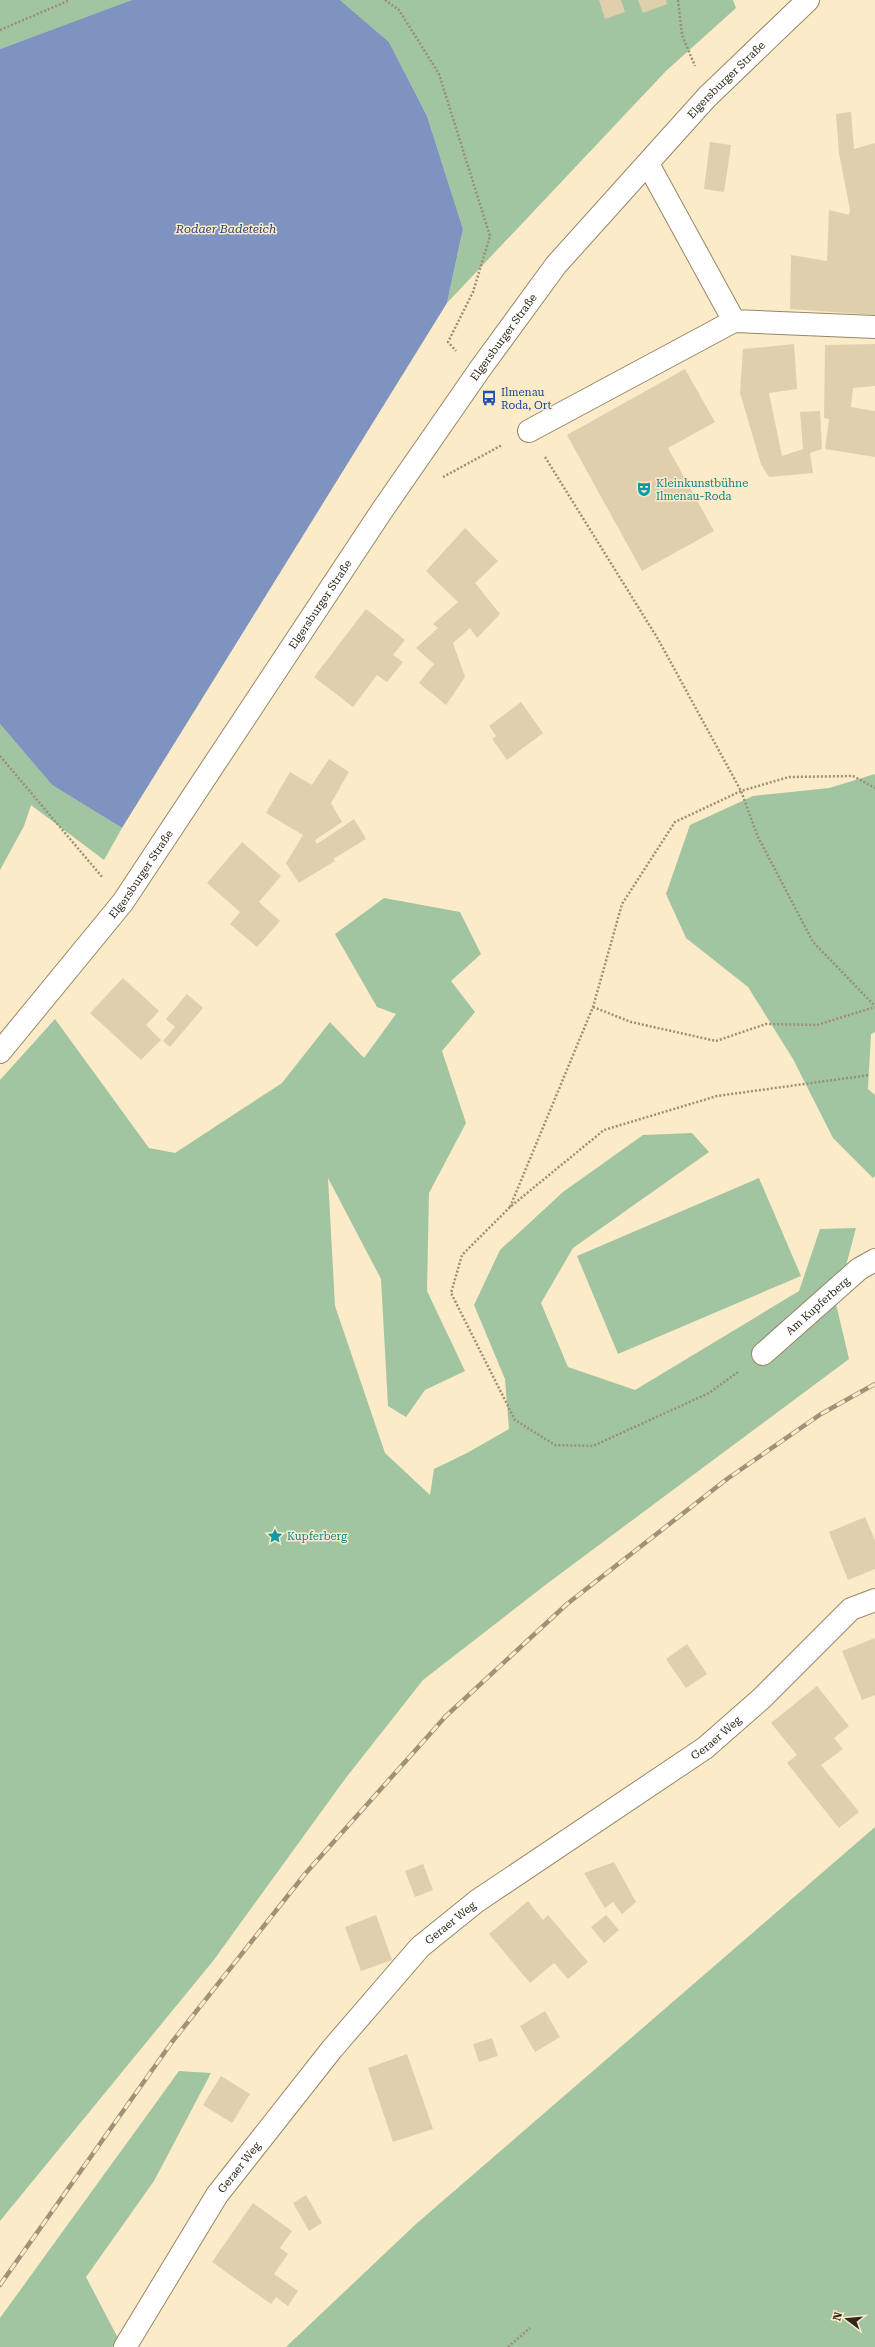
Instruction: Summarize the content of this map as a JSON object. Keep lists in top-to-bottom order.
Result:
{
  "streets": {
    "street": ["Elgersburger Straße", "Am Kupferberg", "Geraer Weg"]
  },
  "water": ["Rodaer Badeteich"],
  "places": {
    "bus stop": ["Ilmenau Roda, Ort"],
    "theatre": ["Kleinkunstbühne Ilmenau-Roda"],
    "place": ["Kupferberg"]
  },
  "north": "left"
}
